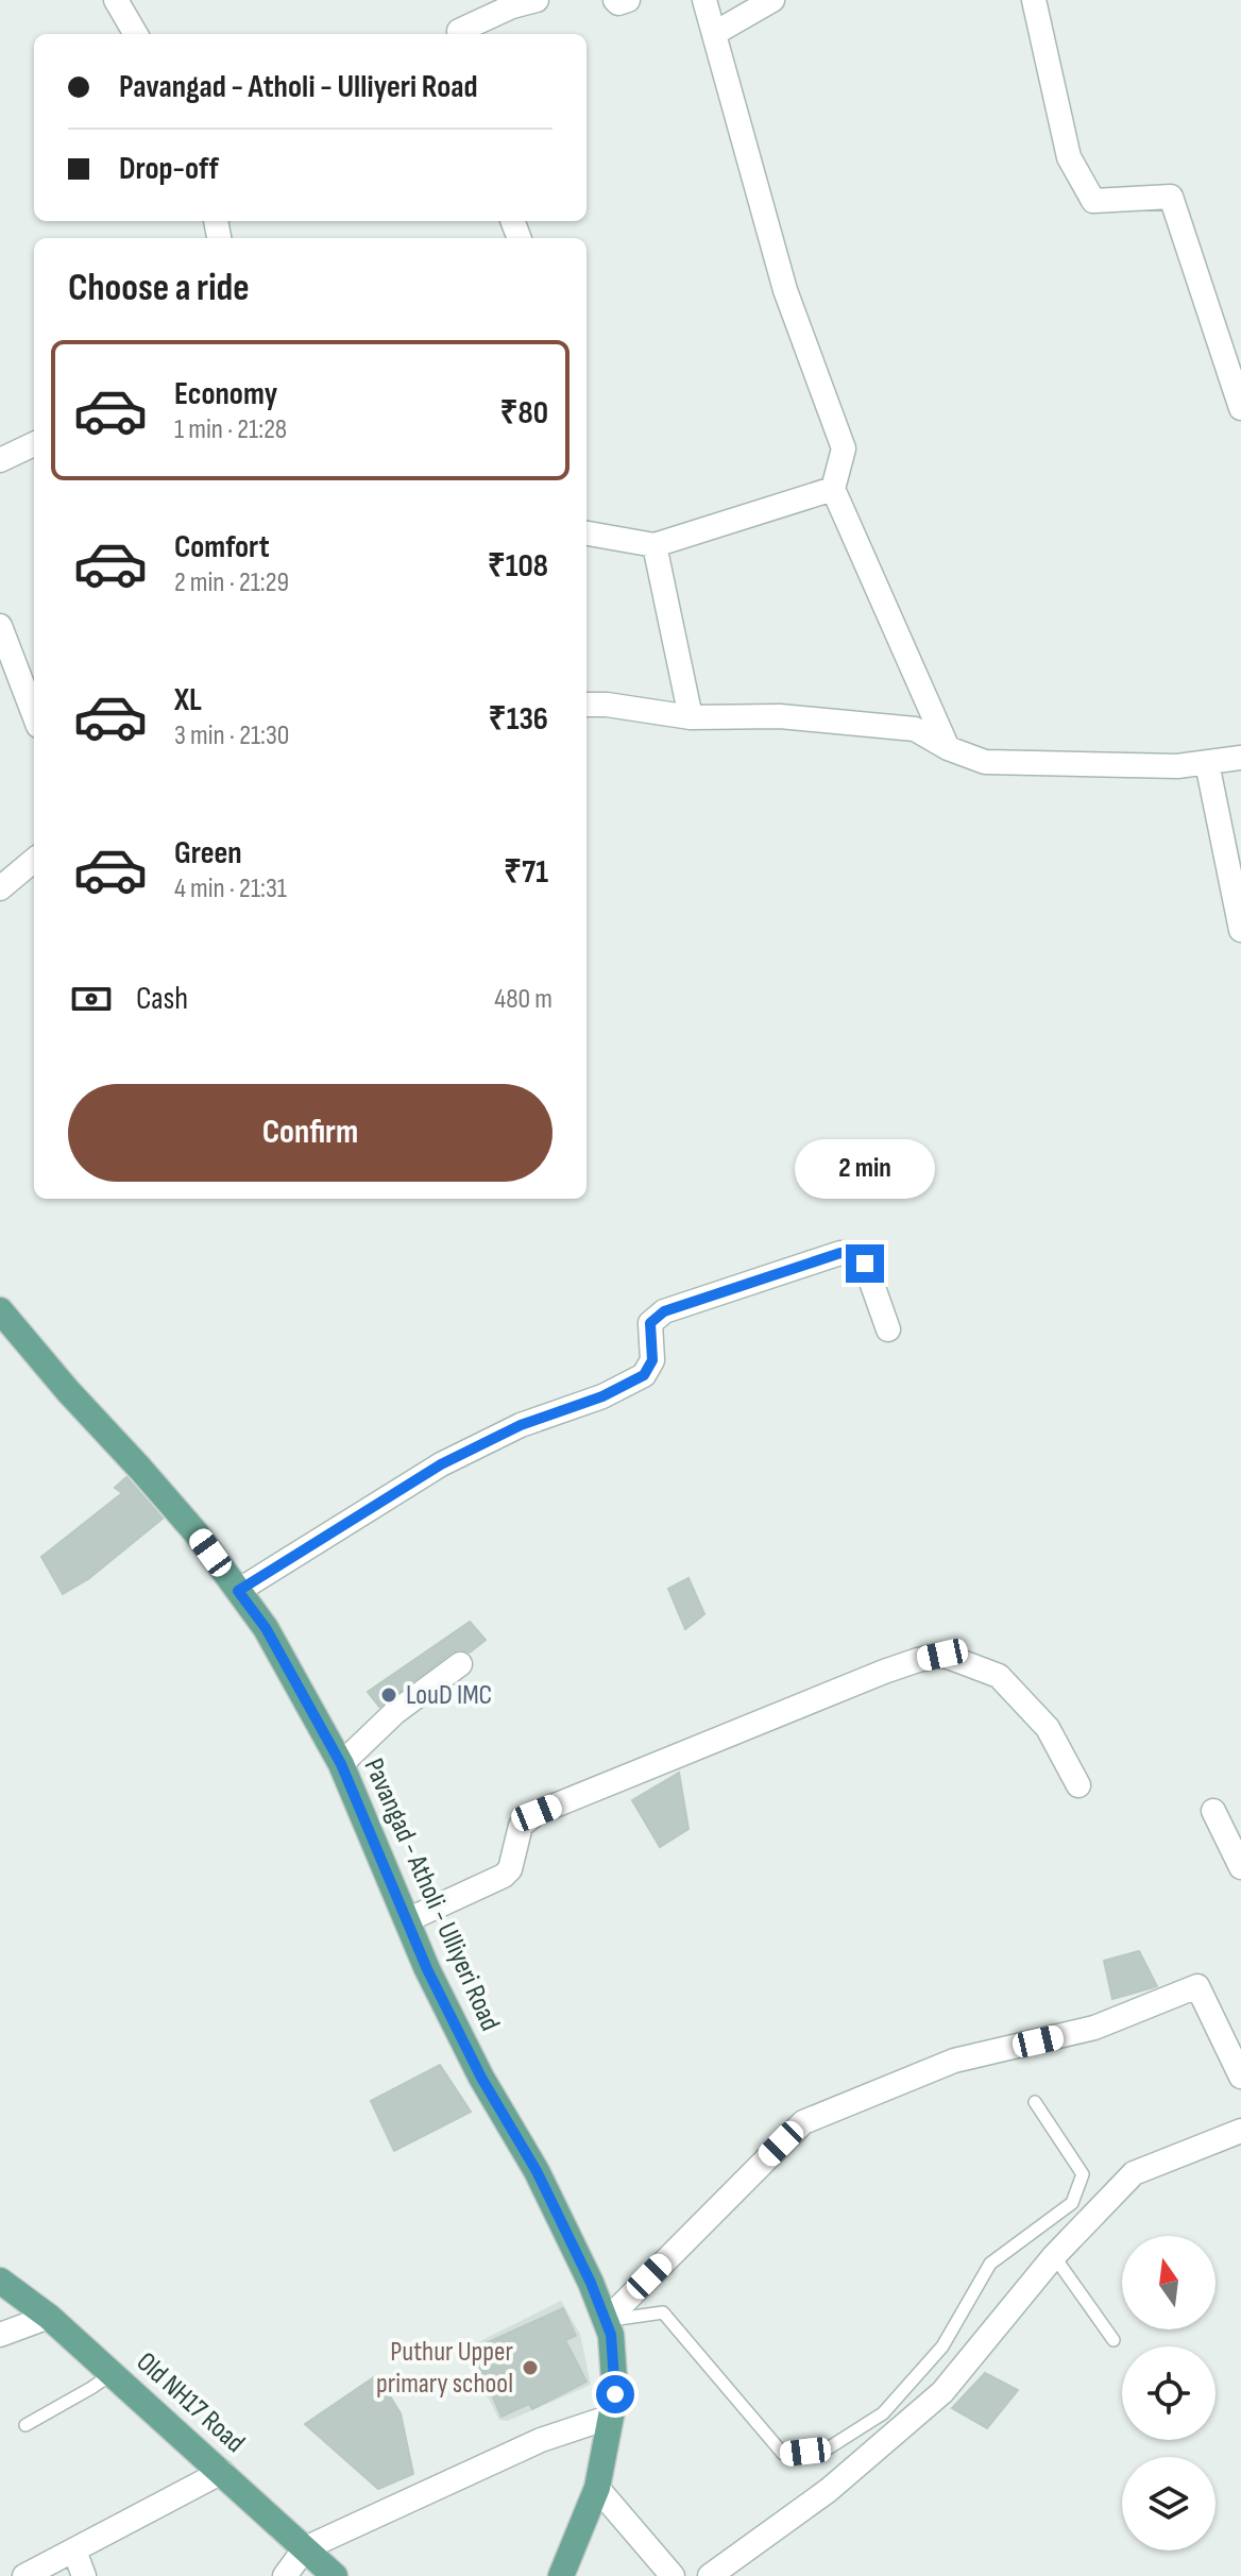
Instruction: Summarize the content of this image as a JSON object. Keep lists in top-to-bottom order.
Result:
{
  "streets": {
    "main road": ["Pavangad - Atholi - Ulliyeri Road", "Old NH17 Road"]
  },
  "places": ["LouD IMC", "Puthur Upper primary school"],
  "north": "top",
  "page": {
    "banner": ["Pavangad - Atholi - Ulliyeri Road", "Drop-off"],
    "heading": "Choose a ride",
    "list": [
      {
        "name": "Economy",
        "note": "1 min · 21:28",
        "value": "₹80"
      },
      {
        "name": "Comfort",
        "note": "2 min · 21:29",
        "value": "₹108"
      },
      {
        "name": "XL",
        "note": "3 min · 21:30",
        "value": "₹136"
      },
      {
        "name": "Green",
        "note": "4 min · 21:31",
        "value": "₹71"
      }
    ],
    "pay": ["Cash", "480 m"],
    "buttons": "Confirm",
    "bubble": "2 min"
  }
}
